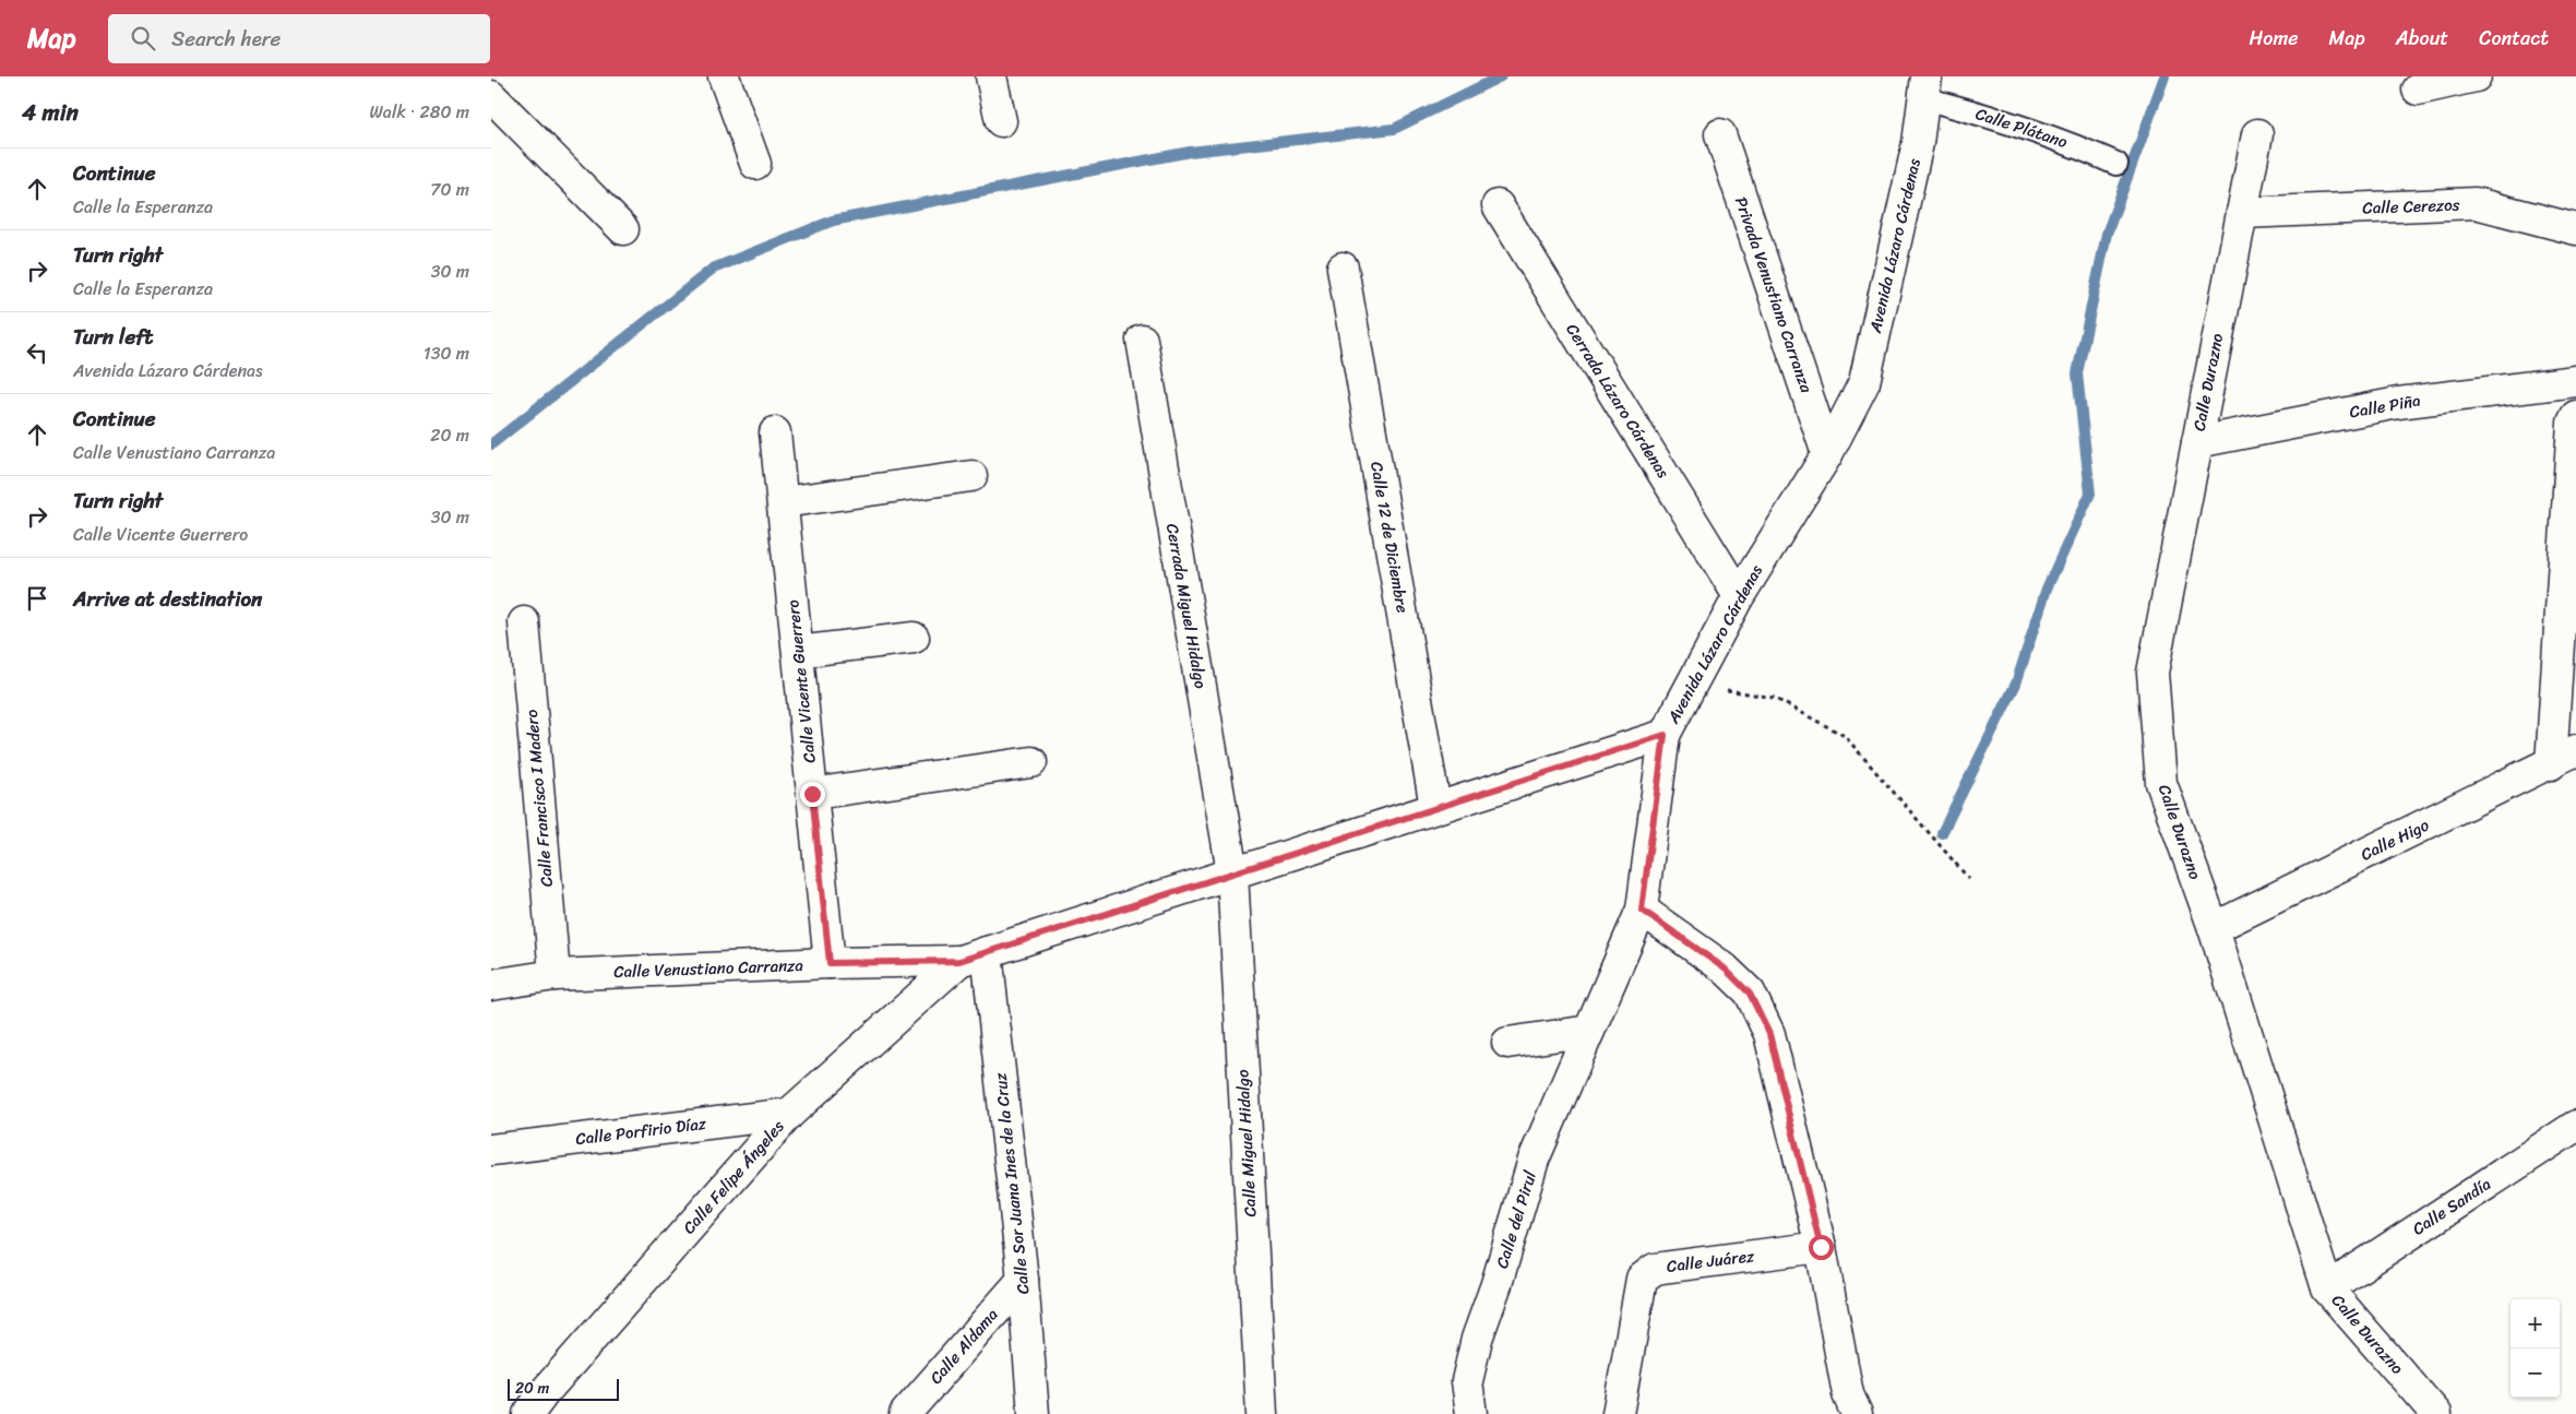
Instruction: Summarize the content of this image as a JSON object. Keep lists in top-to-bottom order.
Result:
{
  "streets": {
    "street": [
      "Calle Plátano",
      "Calle Cerezos",
      "Avenida Lázaro Cárdenas",
      "Privada Venustiano Carranza",
      "Calle Durazno",
      "Cerrada Lázaro Cárdenas",
      "Calle Piña",
      "Calle 12 de Diciembre",
      "Cerrada Miguel Hidalgo",
      "Calle Vicente Guerrero",
      "Calle Francisco I Madero",
      "Calle Higo",
      "Calle Venustiano Carranza",
      "Calle Porfirio Díaz",
      "Calle Miguel Hidalgo",
      "Calle Felipe Ángeles",
      "Calle Sor Juana Ines de la Cruz",
      "Calle Sandía",
      "Calle del Pirul",
      "Calle Juárez",
      "Calle Aldama"
    ]
  },
  "crossings": [
    ["Calle Plátano", "Avenida Lázaro Cárdenas"],
    ["Calle Cerezos", "Calle Durazno"],
    ["Avenida Lázaro Cárdenas", "Privada Venustiano Carranza"],
    ["Avenida Lázaro Cárdenas", "Cerrada Lázaro Cárdenas"],
    ["Avenida Lázaro Cárdenas", "Calle 12 de Diciembre"],
    ["Avenida Lázaro Cárdenas", "Cerrada Miguel Hidalgo"],
    ["Avenida Lázaro Cárdenas", "Calle Venustiano Carranza"],
    ["Avenida Lázaro Cárdenas", "Calle Miguel Hidalgo"],
    ["Avenida Lázaro Cárdenas", "Calle Felipe Ángeles"],
    ["Avenida Lázaro Cárdenas", "Calle Sor Juana Ines de la Cruz"],
    ["Avenida Lázaro Cárdenas", "Calle del Pirul"],
    ["Calle Durazno", "Calle Piña"],
    ["Calle Durazno", "Calle Higo"],
    ["Calle Durazno", "Calle Sandía"],
    ["Cerrada Miguel Hidalgo", "Calle Miguel Hidalgo"],
    ["Calle Vicente Guerrero", "Calle Venustiano Carranza"],
    ["Calle Francisco I Madero", "Calle Venustiano Carranza"],
    ["Calle Venustiano Carranza", "Calle Felipe Ángeles"],
    ["Calle Venustiano Carranza", "Calle Sor Juana Ines de la Cruz"],
    ["Calle Porfirio Díaz", "Calle Felipe Ángeles"],
    ["Calle Felipe Ángeles", "Calle Sor Juana Ines de la Cruz"],
    ["Calle Sor Juana Ines de la Cruz", "Calle Aldama"]
  ],
  "scale_bar": "20 m",
  "page": {
    "header": "Map",
    "search": "Search here",
    "nav": [
      "Home",
      "Map",
      "About",
      "Contact"
    ],
    "heading": ["4 min", "Walk · 280 m"],
    "list": [
      ["Continue", "Calle la Esperanza", "70 m"],
      ["Turn right", "Calle la Esperanza", "30 m"],
      ["Turn left", "Avenida Lázaro Cárdenas", "130 m"],
      ["Continue", "Calle Venustiano Carranza", "20 m"],
      ["Turn right", "Calle Vicente Guerrero", "30 m"],
      "Arrive at destination"
    ],
    "map_buttons": ["+", "−"],
    "scale": "20 m"
  }
}
